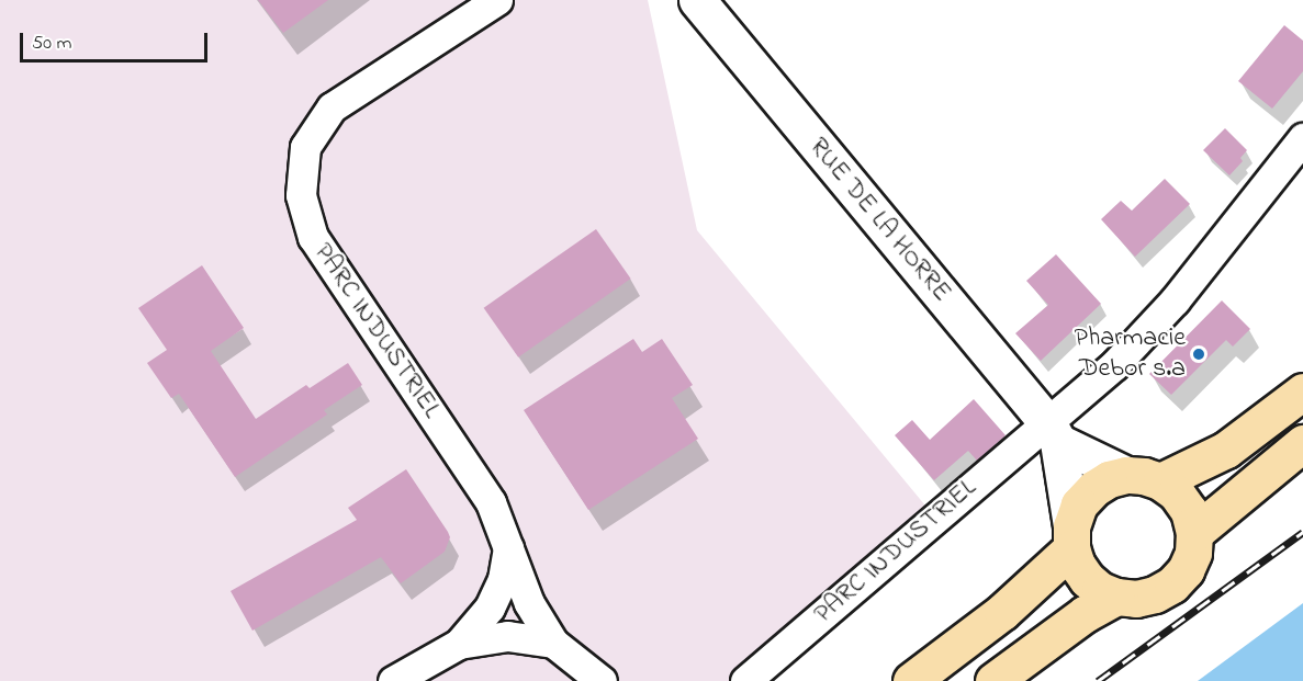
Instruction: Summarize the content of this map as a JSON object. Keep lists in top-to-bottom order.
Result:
{
  "streets": {
    "street": ["RUE DE LA HORRE", "PARC INDUSTRIEL"]
  },
  "crossings": [
    ["RUE DE LA HORRE", "PARC INDUSTRIEL"]
  ],
  "places": ["Pharmacie Debor s.a"],
  "scale_bar": "50 m"
}
